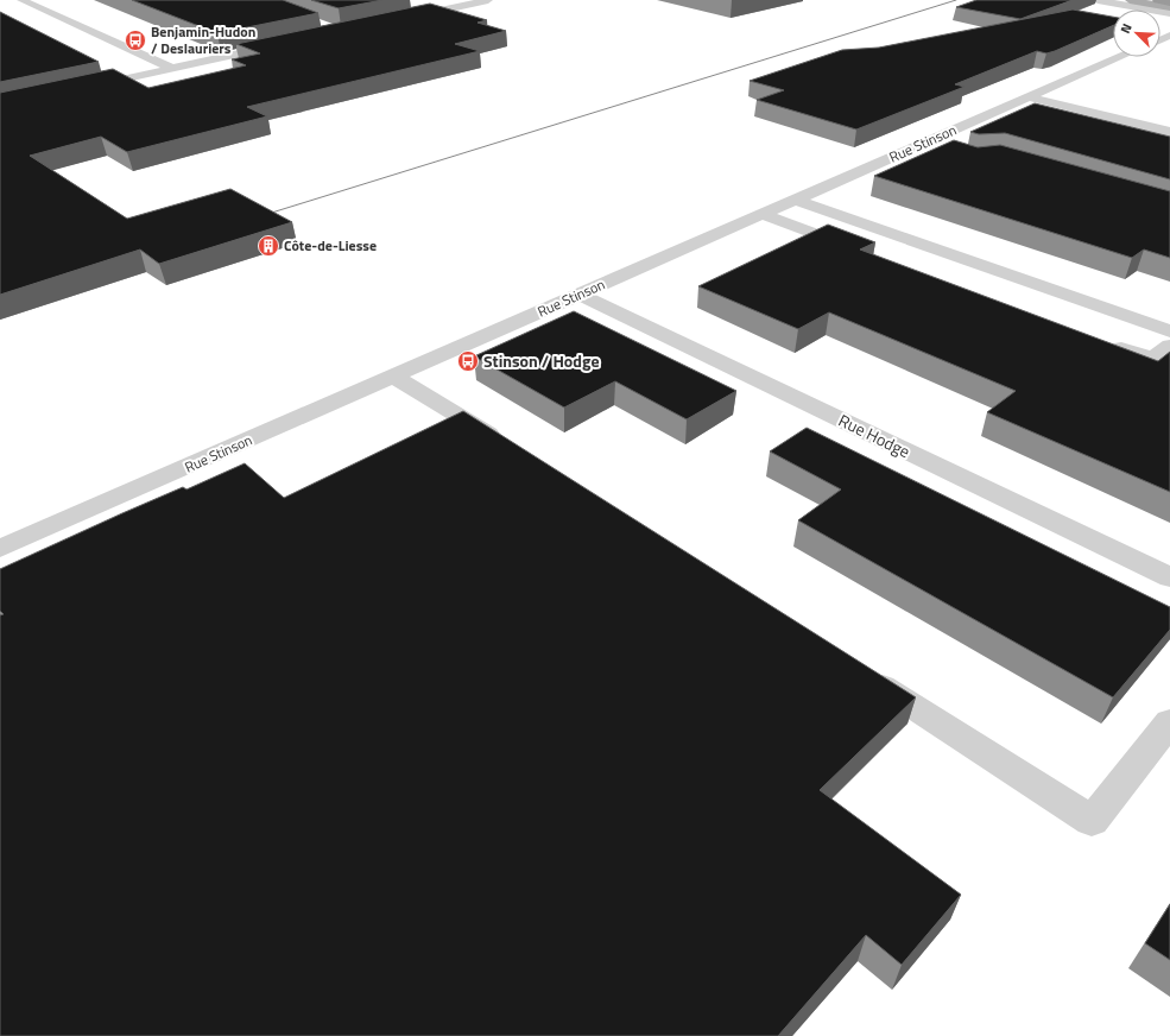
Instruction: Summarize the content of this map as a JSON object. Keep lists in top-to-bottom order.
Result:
{
  "streets": {
    "street": ["Rue Stinson", "Rue Hodge"]
  },
  "crossings": [
    ["Rue Stinson", "Rue Hodge"]
  ],
  "places": {
    "bus stop": ["Benjamin-Hudon / Deslauriers", "Stinson / Hodge"],
    "building": ["Côte-de-Liesse"]
  },
  "north": "top left"
}
